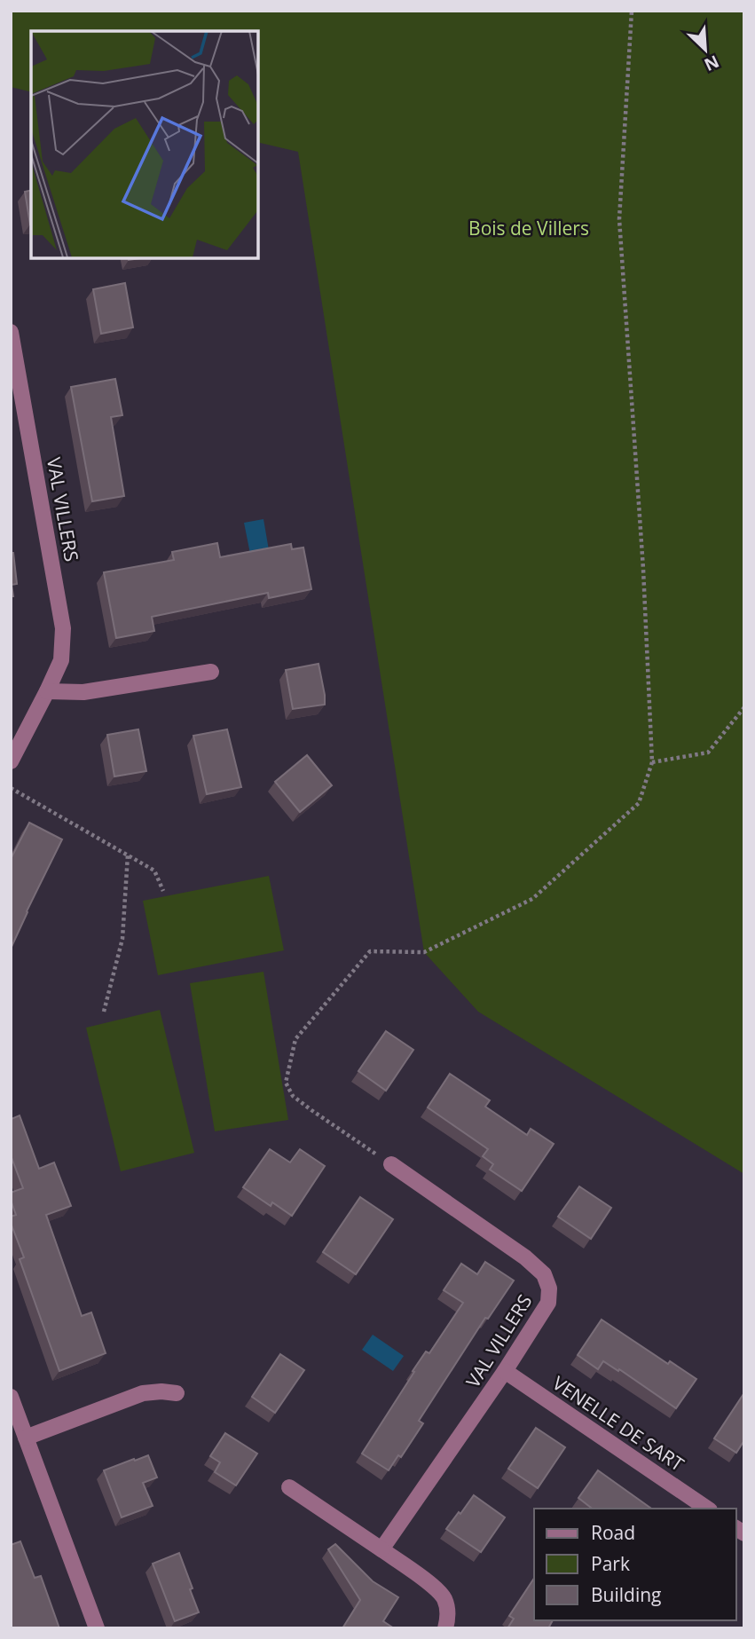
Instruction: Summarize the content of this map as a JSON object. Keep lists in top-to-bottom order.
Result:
{
  "streets": {
    "street": ["VAL VILLERS", "VENELLE DE SART"]
  },
  "crossings": [
    ["VAL VILLERS", "VENELLE DE SART"]
  ],
  "parks": ["Bois de Villers"],
  "legend": ["Road", "Park", "Building"],
  "north": "bottom right"
}
